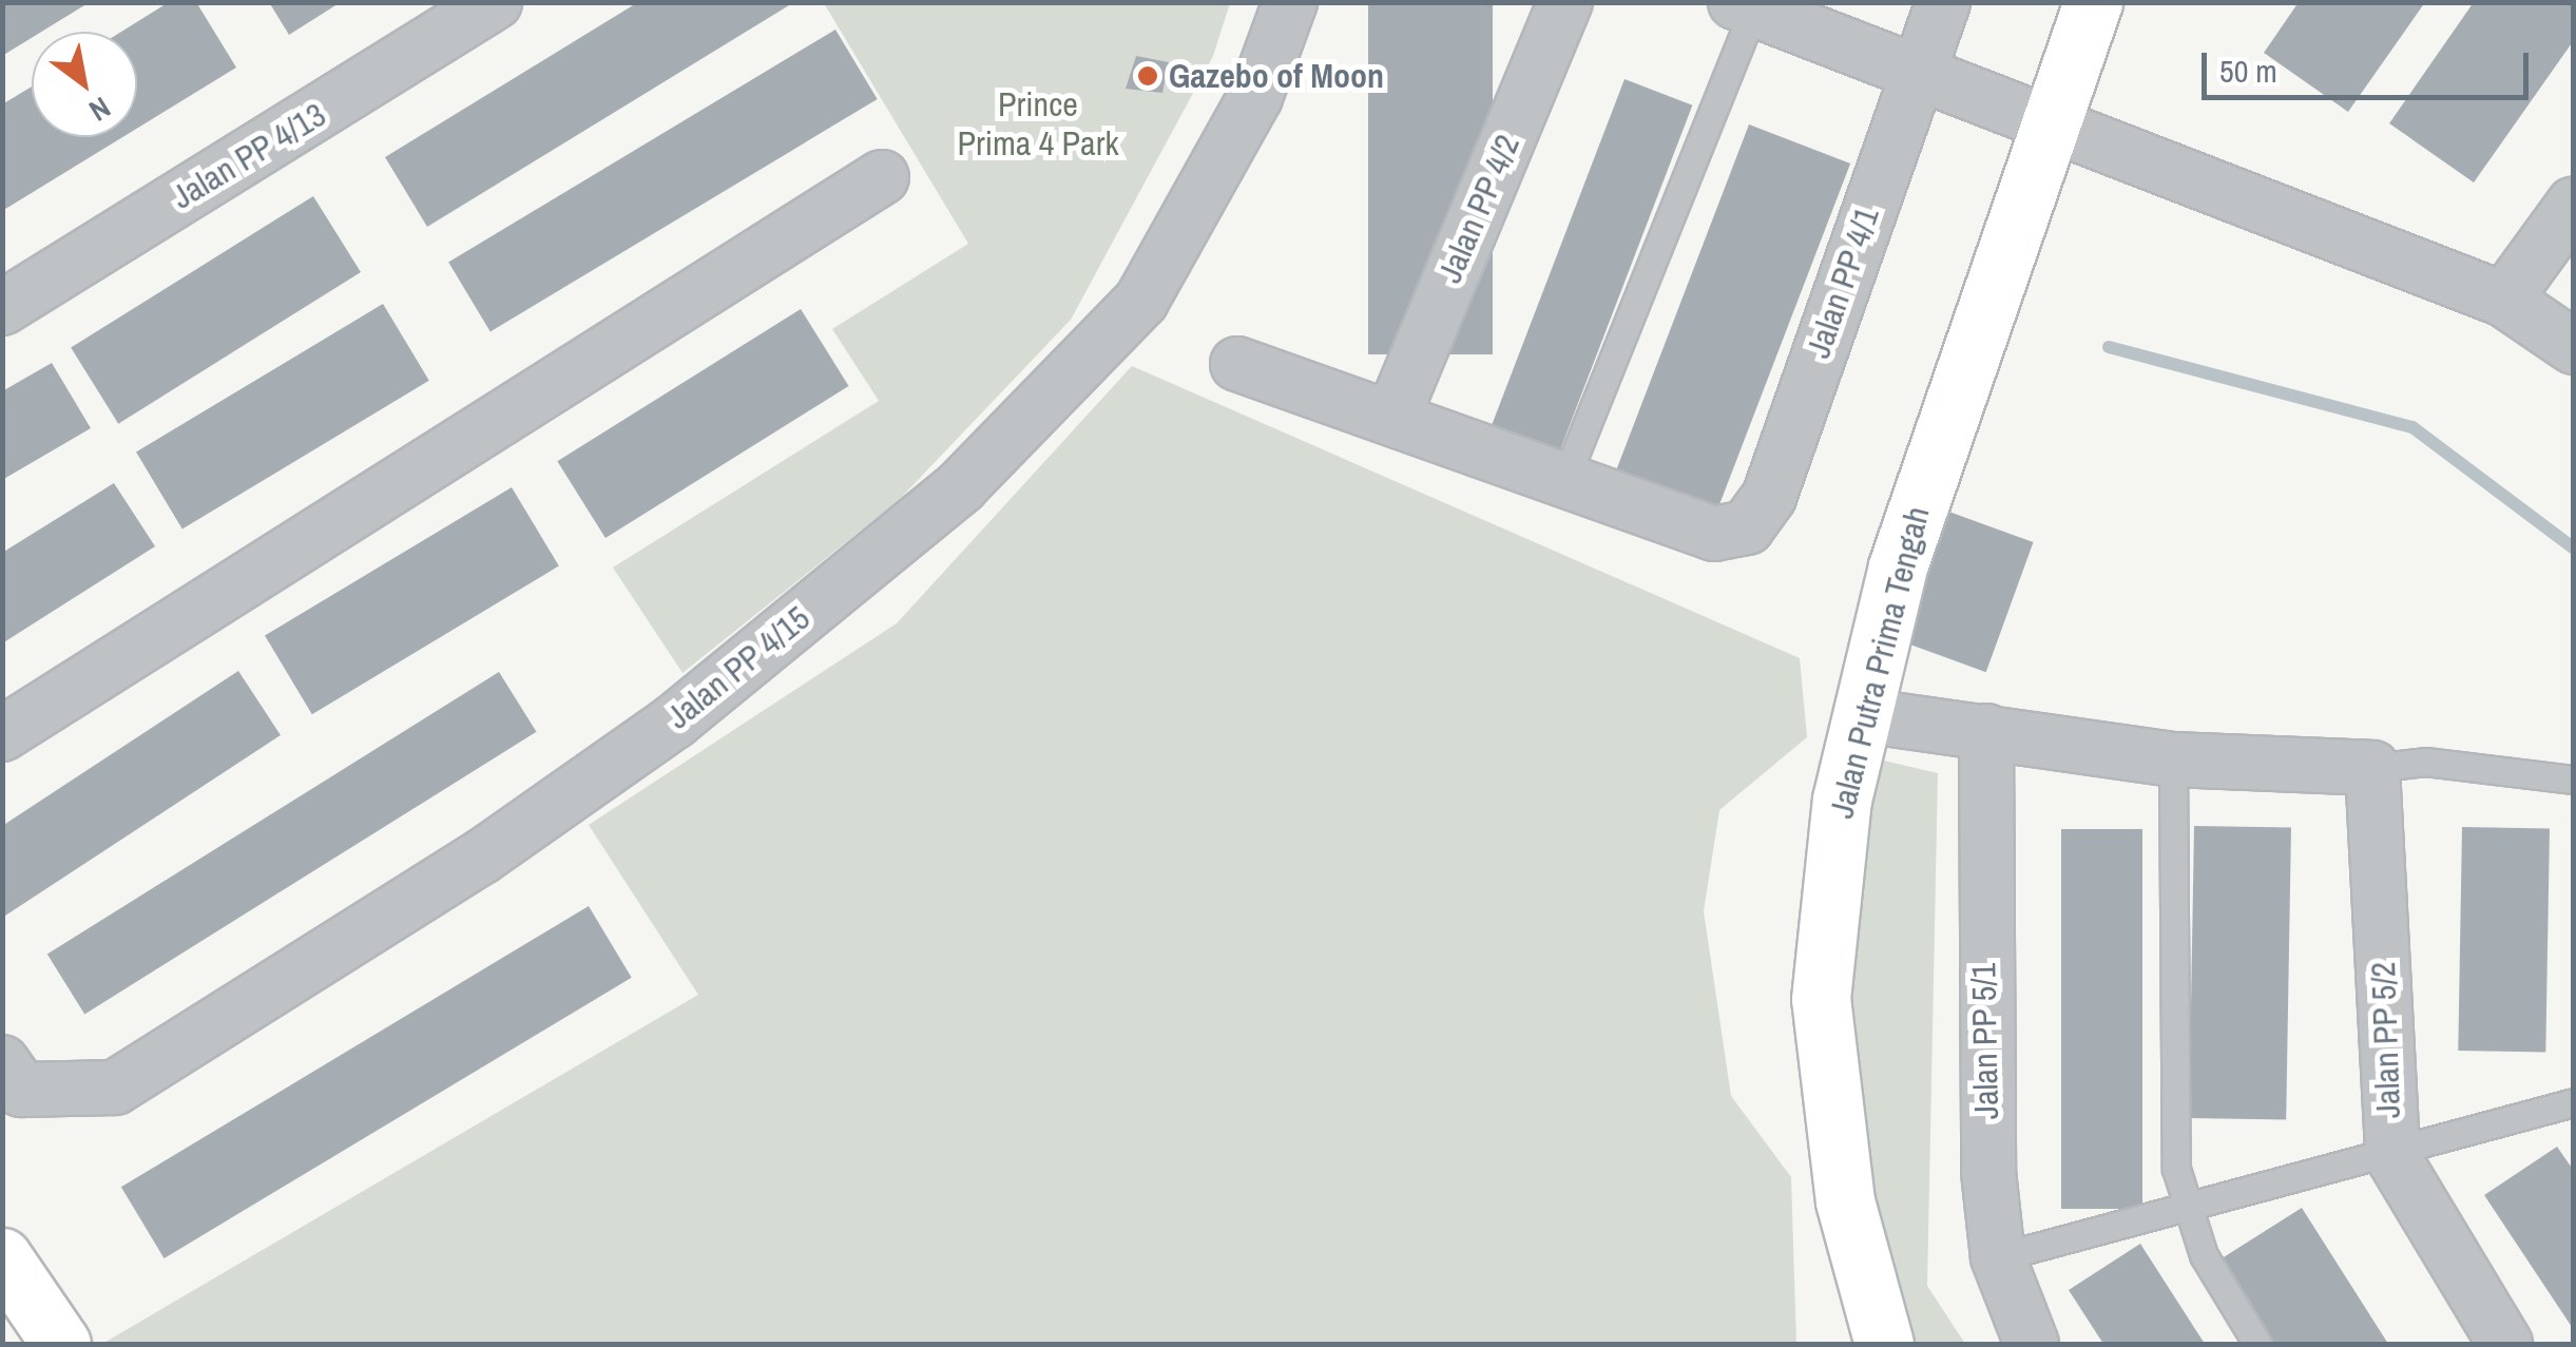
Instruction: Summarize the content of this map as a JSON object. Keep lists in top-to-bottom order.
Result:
{
  "streets": {
    "street": [
      "Jalan PP 4/13",
      "Jalan PP 4/2",
      "Jalan PP 4/1",
      "Jalan Putra Prima Tengah",
      "Jalan PP 4/15",
      "Jalan PP 5/2",
      "Jalan PP 5/1"
    ]
  },
  "parks": ["Prince Prima 4 Park"],
  "places": ["Gazebo of Moon"],
  "scale_bar": "50 m",
  "north": "bottom right"
}
